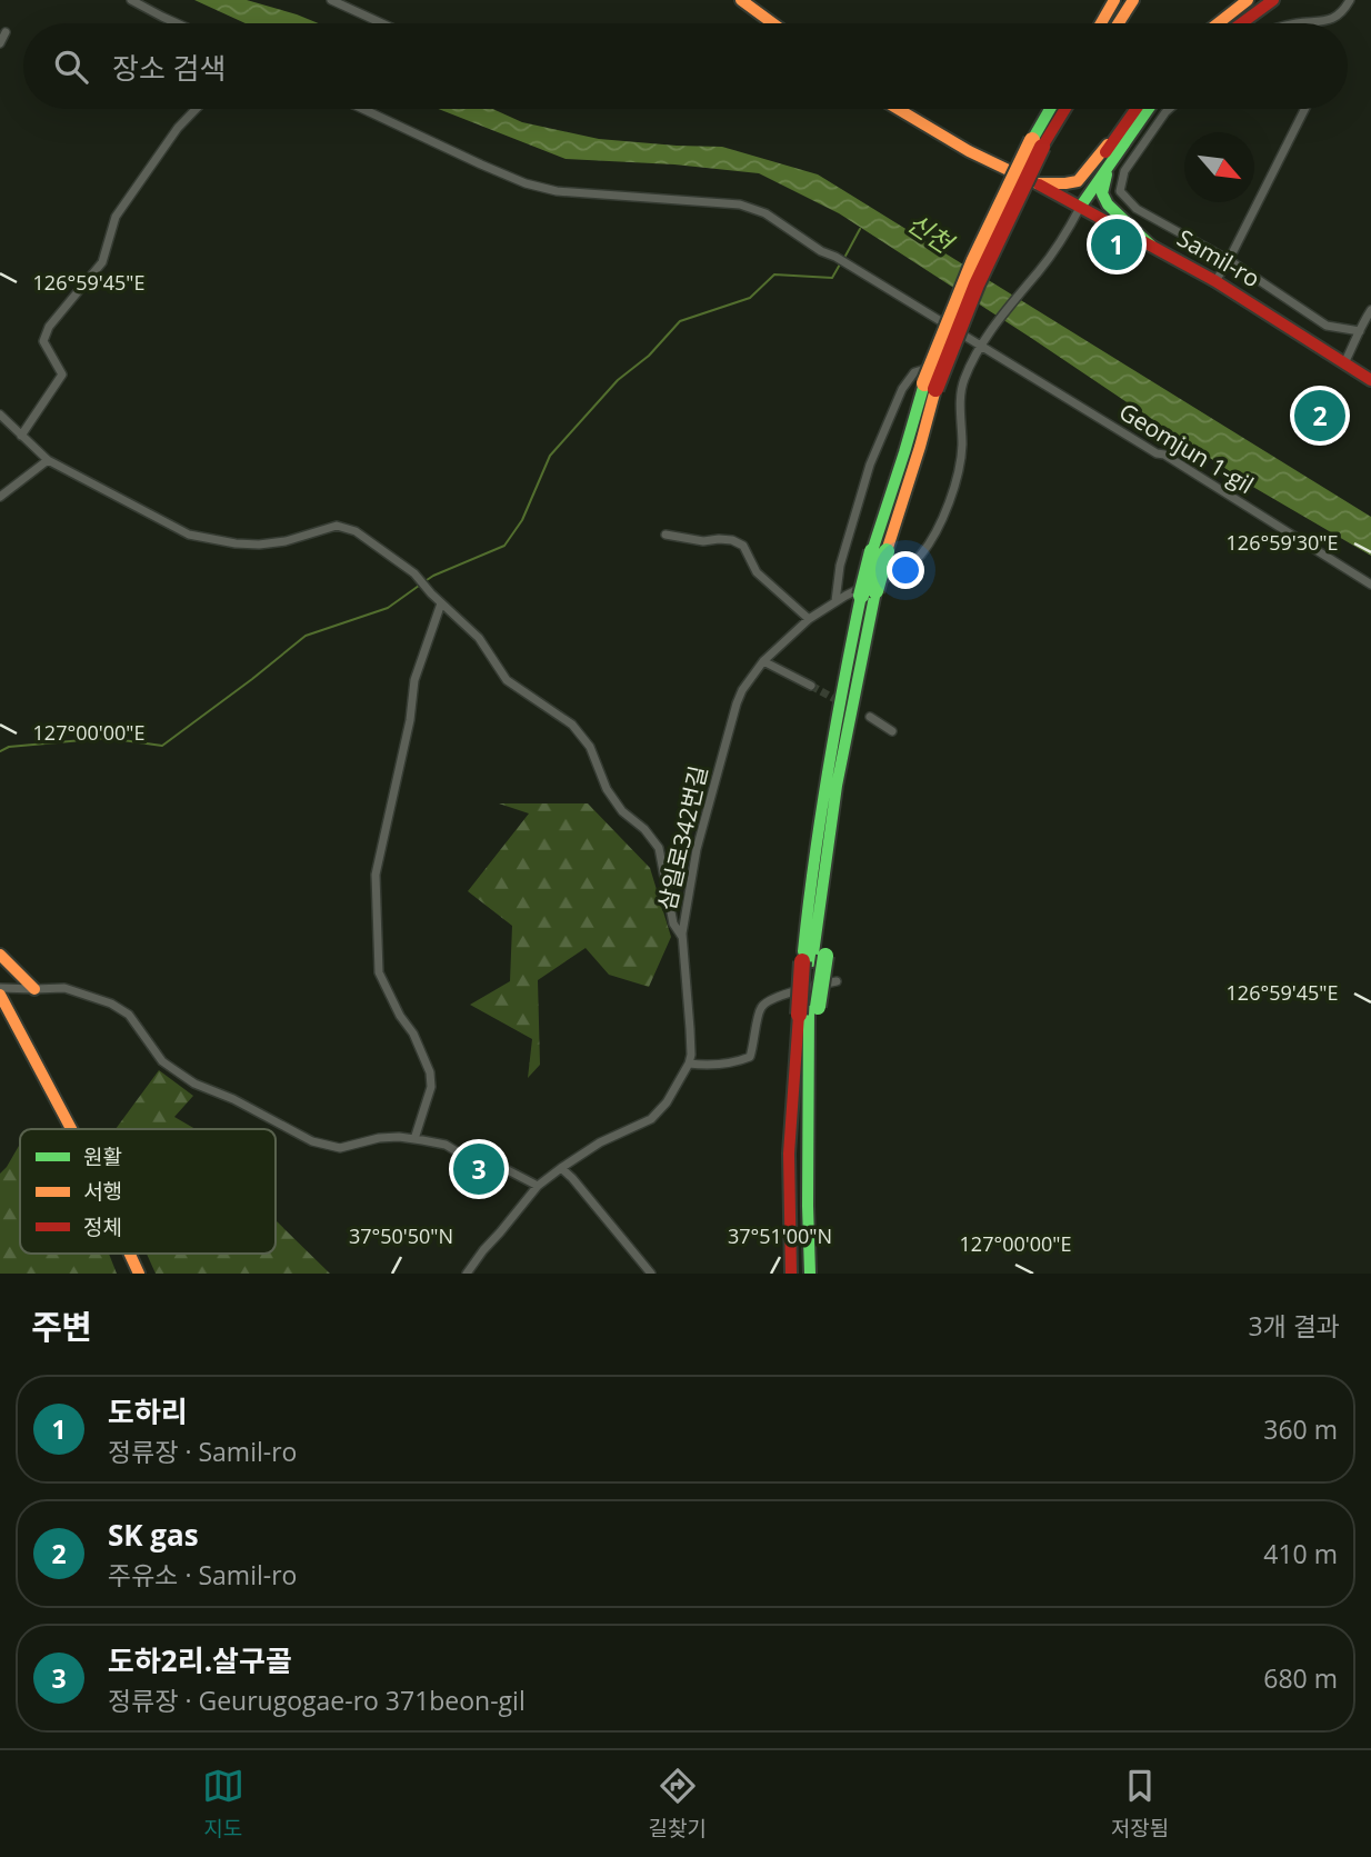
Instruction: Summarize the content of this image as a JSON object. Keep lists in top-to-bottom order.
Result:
{
  "streets": {
    "main road": ["Samil-ro"],
    "street": ["Geomjun 1-gil", "삼일로342번길"]
  },
  "crossings": [
    ["Samil-ro", "삼일로342번길"],
    ["Geomjun 1-gil", "삼일로342번길"]
  ],
  "water": ["신천"],
  "legend": ["원활", "서행", "정체"],
  "north": "bottom right",
  "page": {
    "search": "장소 검색",
    "pins": ["1", "2", "3"],
    "heading": ["주변", "3개 결과"],
    "list": [
      {
        "mark": "1",
        "name": "도하리",
        "note": "정류장 · Samil-ro",
        "value": "360 m"
      },
      {
        "mark": "2",
        "name": "SK gas",
        "note": "주유소 · Samil-ro",
        "value": "410 m"
      },
      {
        "mark": "3",
        "name": "도하2리.살구골",
        "note": "정류장 · Geurugogae-ro 371beon-gil",
        "value": "680 m"
      }
    ],
    "nav": ["지도", "길찾기", "저장됨"]
  },
  "coordinates": [
    "126°59'45\"E",
    "126°59'30\"E",
    "127°00'00\"E",
    "37°50'50\"N",
    "37°51'00\"N"
  ]
}
